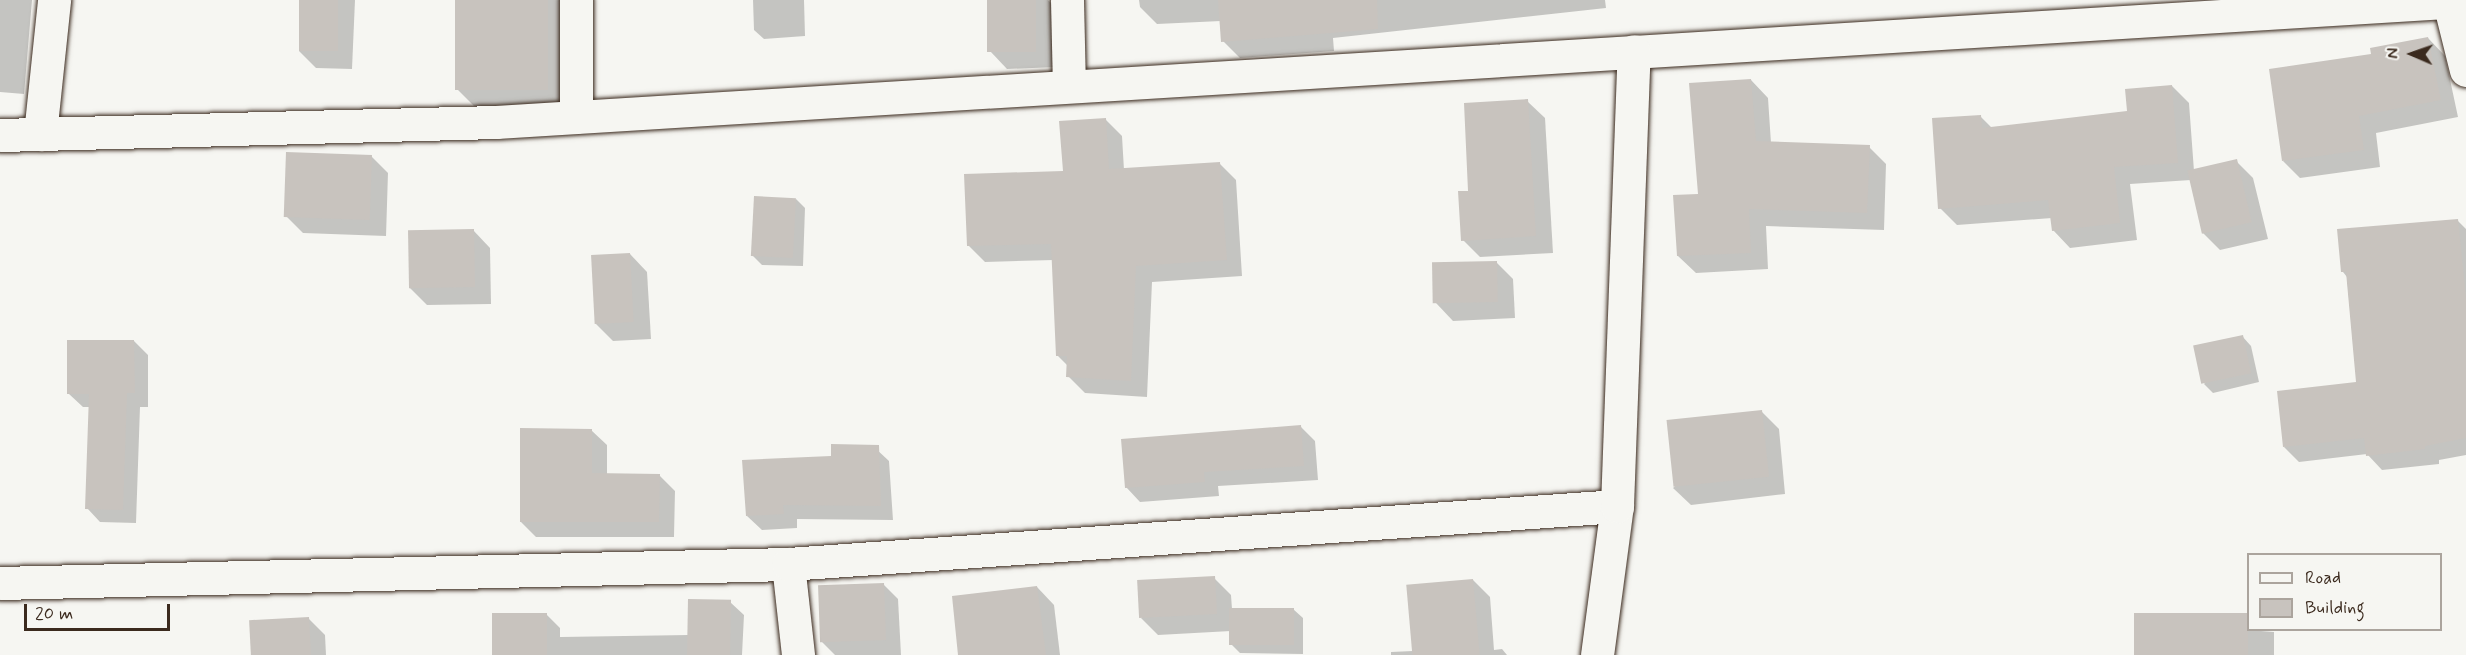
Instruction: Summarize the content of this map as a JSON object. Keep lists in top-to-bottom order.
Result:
{
  "legend": ["Road", "Building"],
  "scale_bar": "20 m",
  "north": "left"
}
